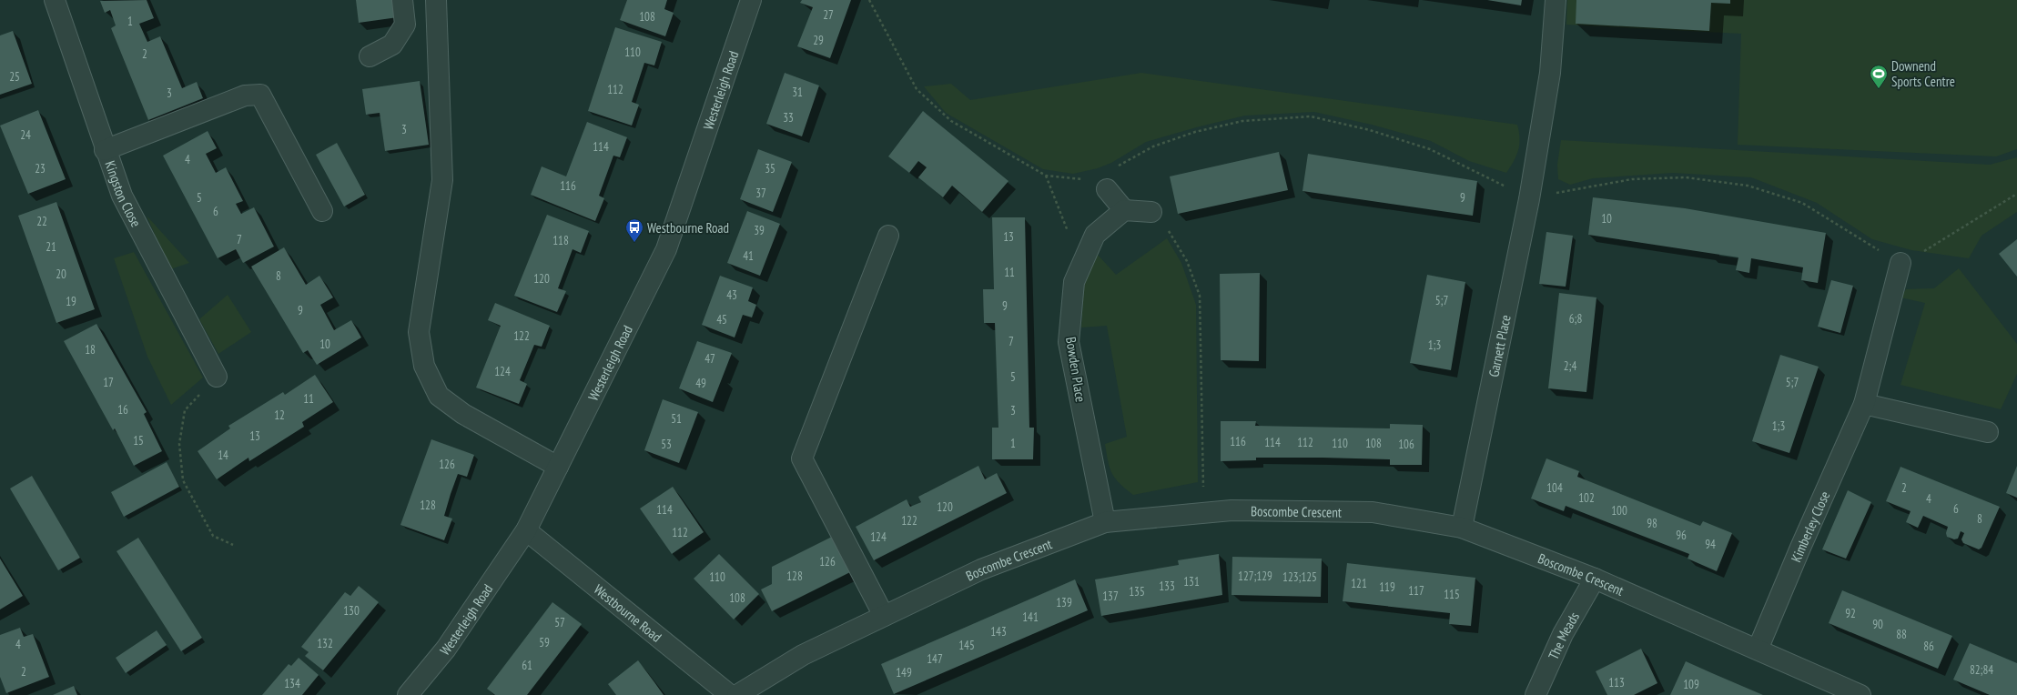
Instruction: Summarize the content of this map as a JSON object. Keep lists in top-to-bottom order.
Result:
{
  "streets": {
    "street": [
      "Westerleigh Road",
      "Kingston Close",
      "Garnett Place",
      "Bowden Place",
      "Boscombe Crescent",
      "Kimberley Close",
      "Westbourne Road",
      "The Meads"
    ]
  },
  "crossings": [
    ["Westerleigh Road", "Westbourne Road"],
    ["Garnett Place", "Boscombe Crescent"],
    ["Bowden Place", "Boscombe Crescent"],
    ["Boscombe Crescent", "Kimberley Close"],
    ["Boscombe Crescent", "The Meads"]
  ],
  "places": {
    "sports": ["Downend Sports Centre"],
    "bus stop": ["Westbourne Road"]
  },
  "house_numbers": [
    "27",
    "108",
    "1",
    "29",
    "110",
    "2",
    "25",
    "112",
    "31",
    "3",
    "33",
    "3",
    "24",
    "114",
    "4",
    "23",
    "35",
    "116",
    "37",
    "5",
    "9",
    "6",
    "10",
    "22",
    "39",
    "13",
    "7",
    "118",
    "21",
    "41",
    "11",
    "20",
    "8",
    "120",
    "43",
    "5;7",
    "19",
    "9",
    "9",
    "6;8",
    "45",
    "122",
    "7",
    "10",
    "1;3",
    "18",
    "47",
    "2;4",
    "124",
    "5",
    "17",
    "5;7",
    "49",
    "11",
    "16",
    "3",
    "12",
    "51",
    "1;3",
    "13",
    "15",
    "116",
    "114",
    "112",
    "1",
    "110",
    "108",
    "53",
    "106",
    "14",
    "126",
    "104",
    "2",
    "102",
    "4",
    "128",
    "120",
    "6",
    "114",
    "100",
    "8",
    "122",
    "98",
    "112",
    "96",
    "124",
    "94",
    "126",
    "128",
    "127;129",
    "110",
    "123;125",
    "131",
    "121",
    "133",
    "119",
    "117",
    "135",
    "115",
    "137",
    "108",
    "139",
    "130",
    "92",
    "141",
    "57",
    "90",
    "143",
    "88",
    "59",
    "132",
    "4",
    "145",
    "86",
    "147",
    "61",
    "82;84",
    "2",
    "149",
    "113",
    "134",
    "109"
  ]
}
